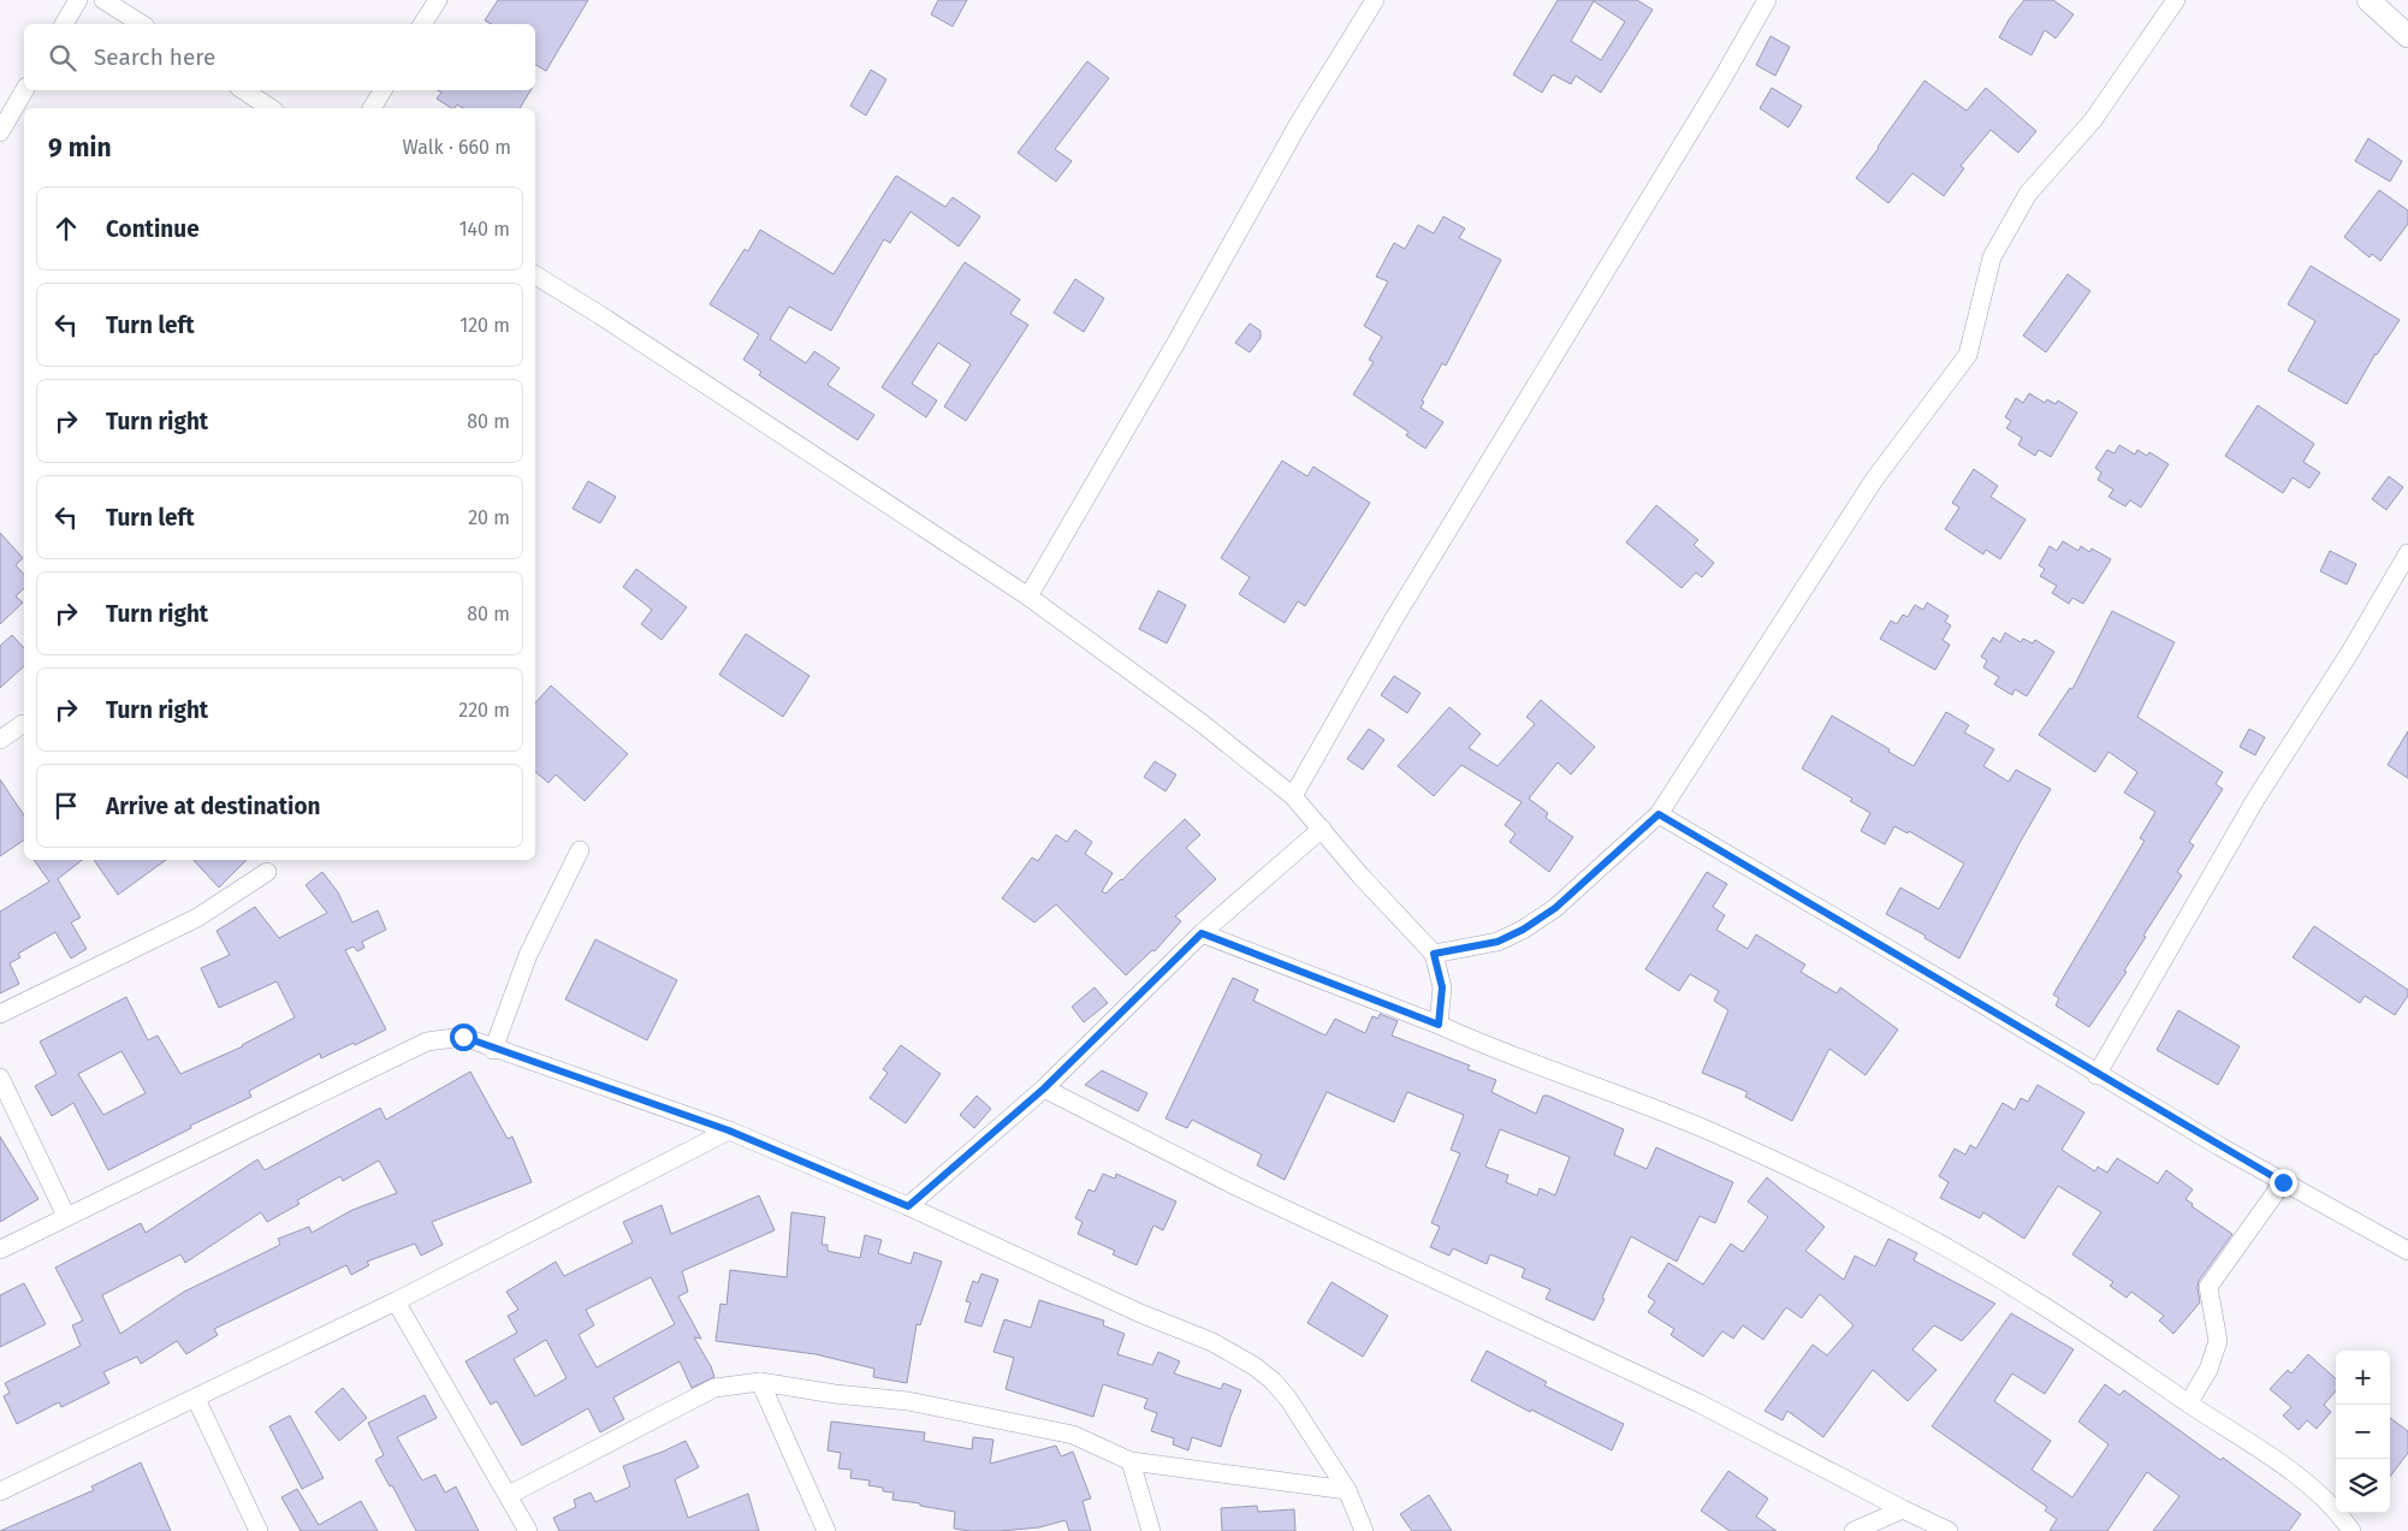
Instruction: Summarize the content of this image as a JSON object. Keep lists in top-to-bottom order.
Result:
{
  "page": {
    "search": "Search here",
    "heading": ["9 min", "Walk · 660 m"],
    "list": [
      ["Continue", "140 m"],
      ["Turn left", "120 m"],
      ["Turn right", "80 m"],
      ["Turn left", "20 m"],
      ["Turn right", "80 m"],
      ["Turn right", "220 m"],
      "Arrive at destination"
    ],
    "map_buttons": ["+", "−"]
  }
}
